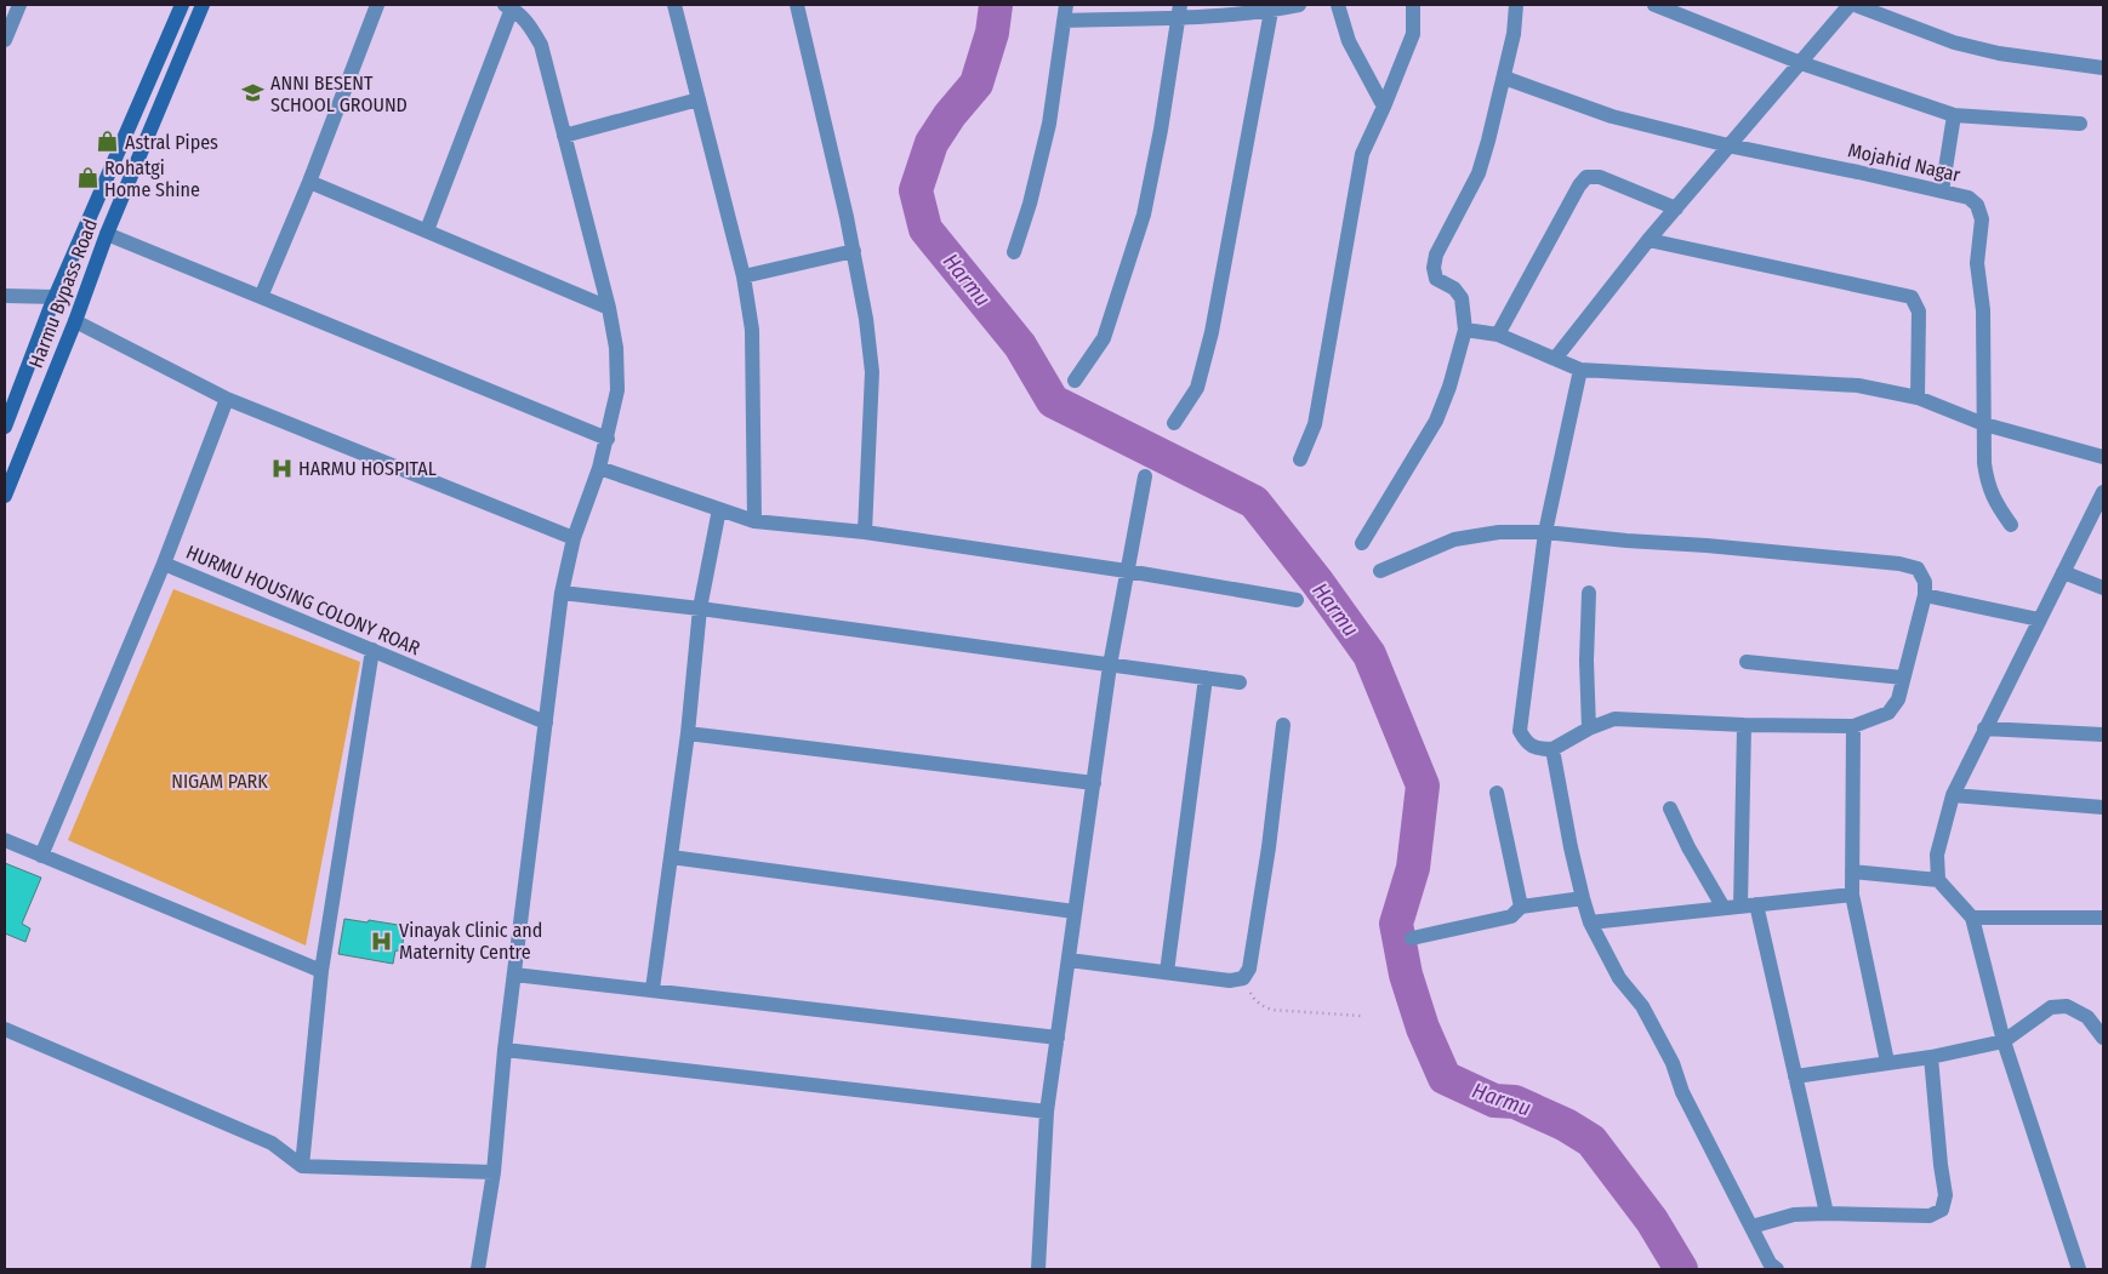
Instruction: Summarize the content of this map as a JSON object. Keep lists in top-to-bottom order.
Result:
{
  "streets": {
    "main road": ["Harmu Bypass Road"],
    "street": ["Mojahid Nagar", "HURMU HOUSING COLONY ROAR"]
  },
  "water": ["Harmu"],
  "parks": ["NIGAM PARK"],
  "places": {
    "school or university": ["ANNI BESENT SCHOOL GROUND"],
    "shop": ["Astral Pipes", "Rohatgi Home Shine"],
    "hospital": ["HARMU HOSPITAL", "Vinayak Clinic and Maternity Centre"]
  }
}
